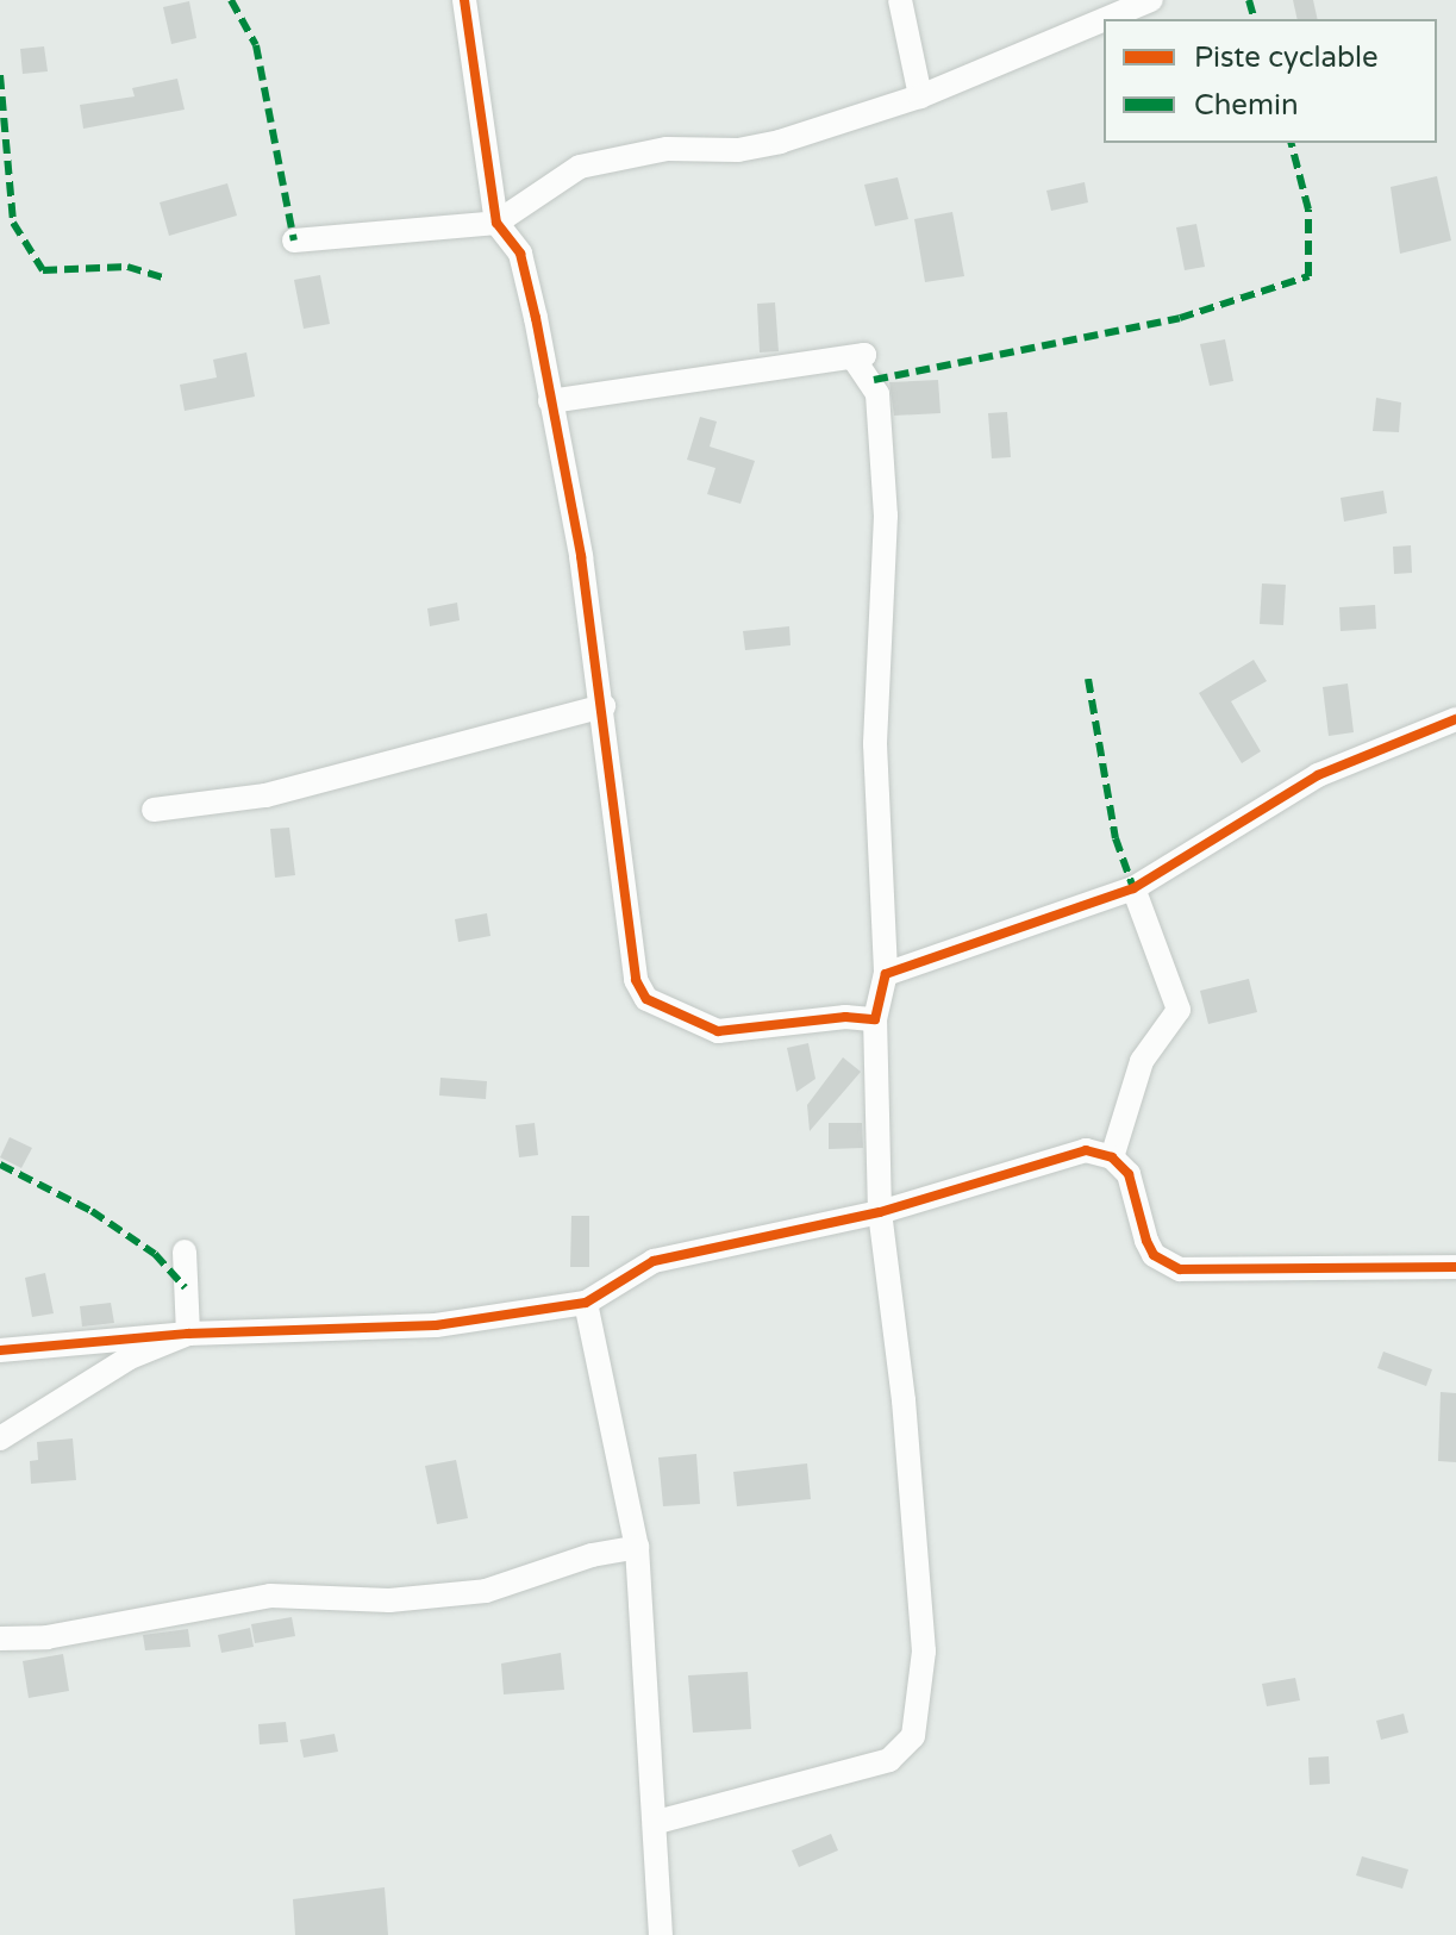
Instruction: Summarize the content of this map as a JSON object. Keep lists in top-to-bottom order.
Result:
{
  "legend": ["Piste cyclable", "Chemin"]
}
